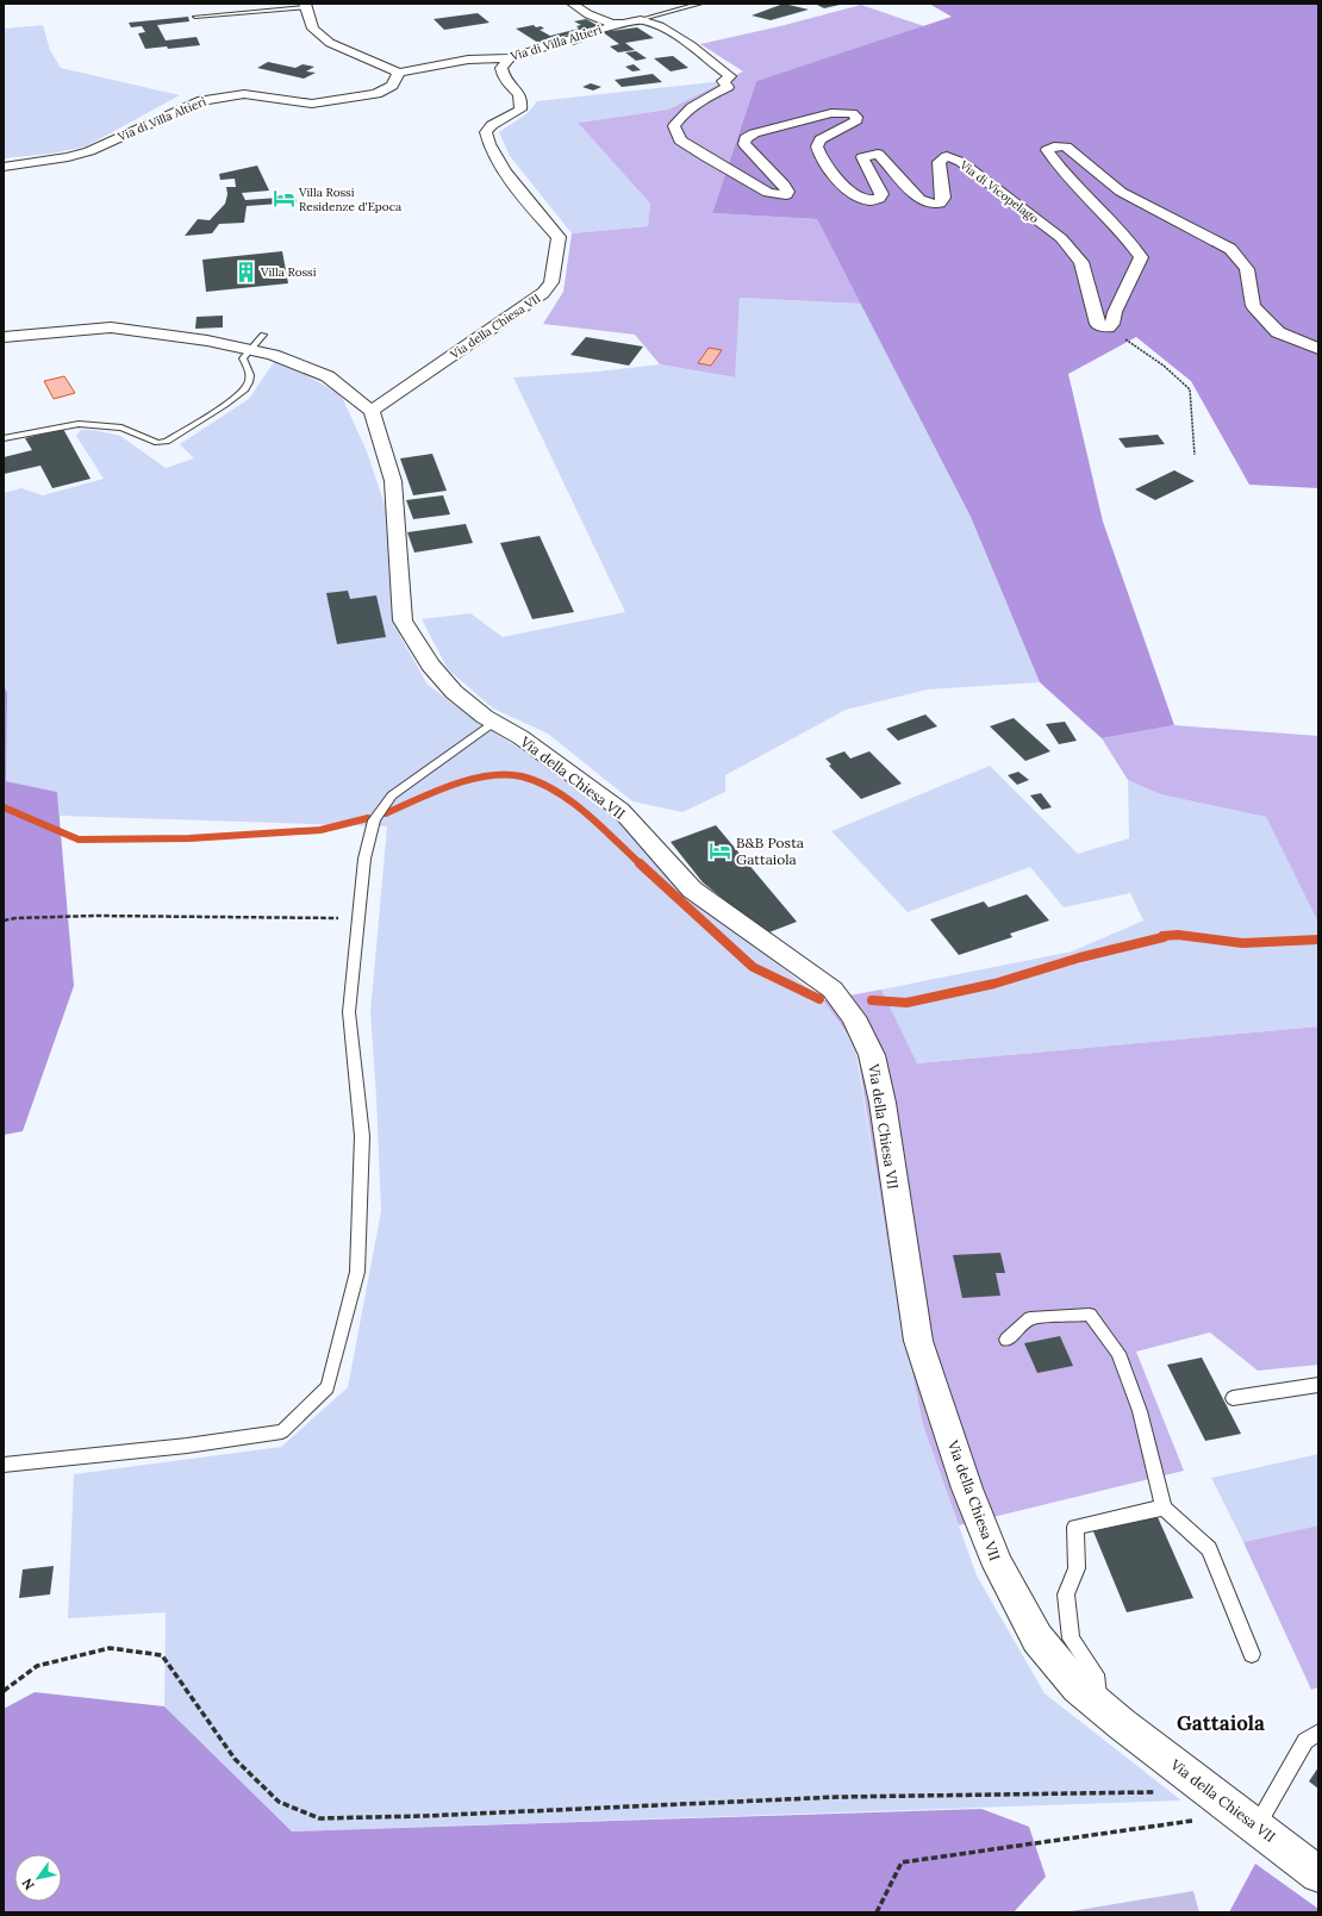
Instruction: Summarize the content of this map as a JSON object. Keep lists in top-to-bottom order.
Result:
{
  "streets": {
    "street": ["Via di Villa Altieri", "Via di Vicopelago", "Via della Chiesa VII"]
  },
  "crossings": [
    ["Via di Villa Altieri", "Via della Chiesa VII"]
  ],
  "districts": ["Gattaiola"],
  "places": {
    "hotel": ["Villa Rossi Residenze d'Epoca", "B&B Posta Gattaiola"],
    "building": ["Villa Rossi"]
  },
  "north": "bottom left"
}
